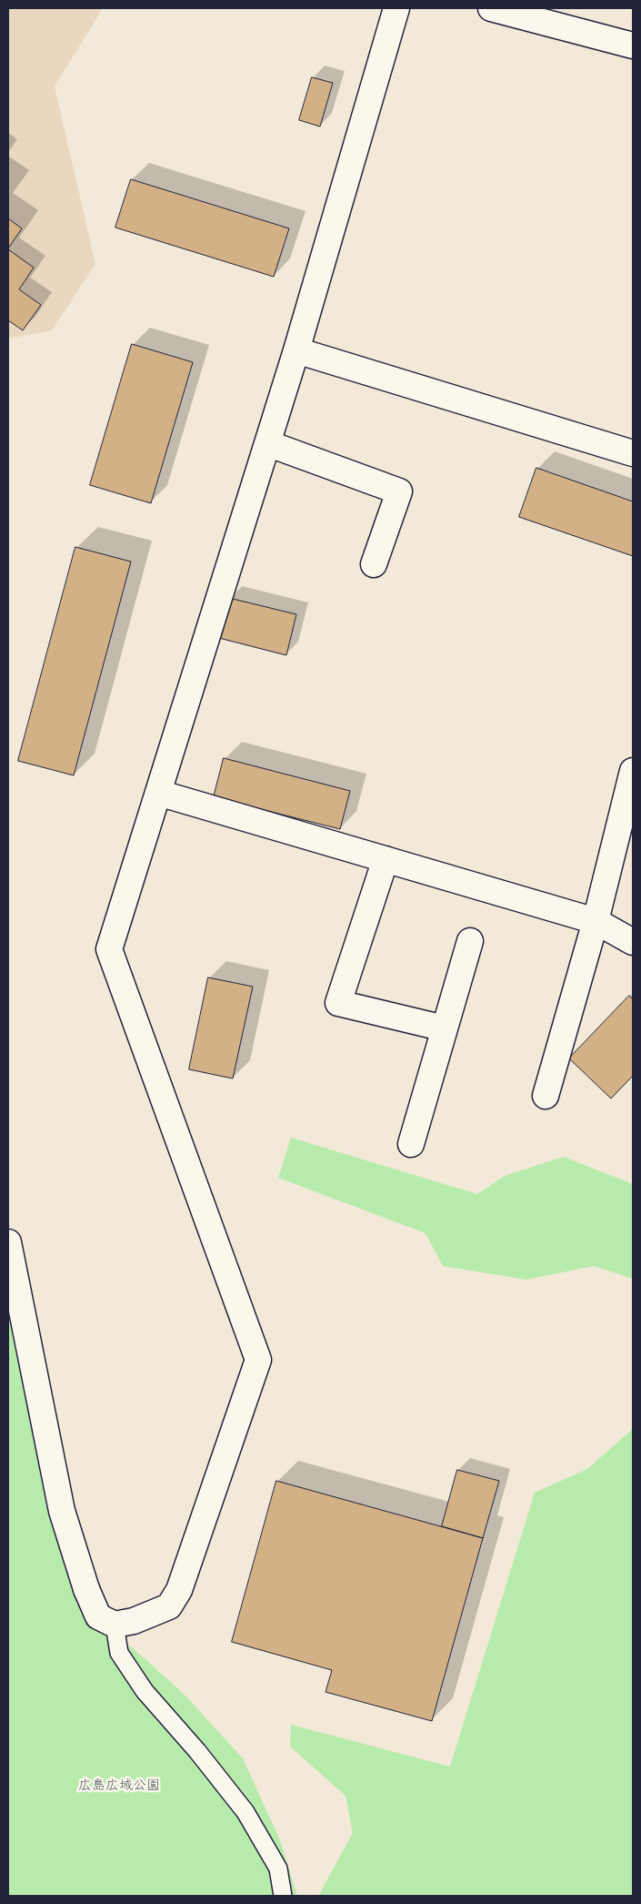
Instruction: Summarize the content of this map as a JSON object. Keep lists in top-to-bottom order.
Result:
{
  "parks": ["広島広域公園"]
}
